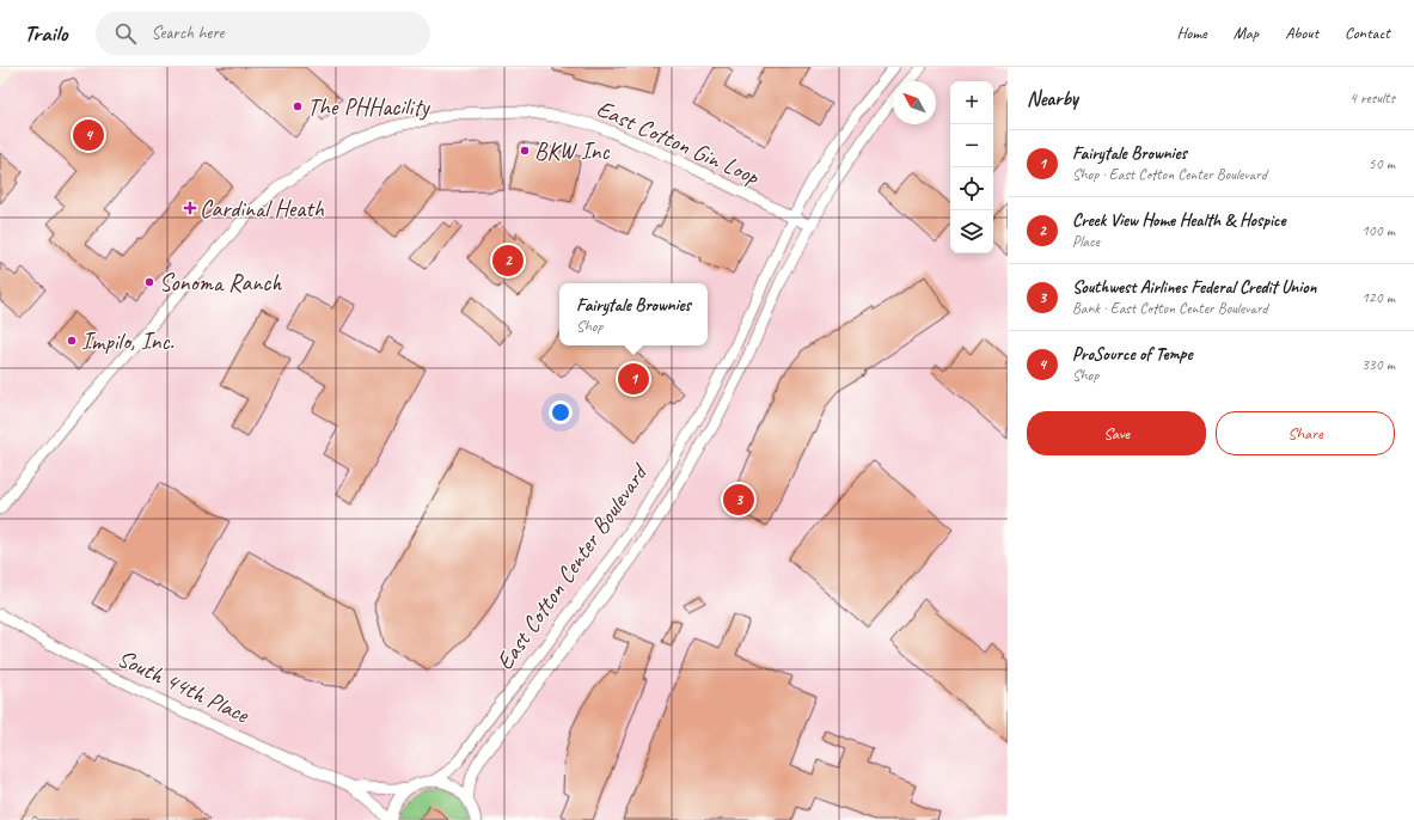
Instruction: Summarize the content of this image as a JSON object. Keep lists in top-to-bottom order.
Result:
{
  "streets": {
    "street": ["East Cotton Gin Loop", "East Cotton Center Boulevard", "South 44th Place"]
  },
  "crossings": [
    ["East Cotton Gin Loop", "East Cotton Center Boulevard"],
    ["East Cotton Center Boulevard", "South 44th Place"]
  ],
  "places": {
    "other": [
      "The PHHacility",
      "BKW Inc",
      "Sonoma Ranch",
      "Impilo, Inc."
    ],
    "health": ["Cardinal Heath"]
  },
  "north": "top left",
  "page": {
    "header": "Trailo",
    "search": "Search here",
    "nav": [
      "Home",
      "Map",
      "About",
      "Contact"
    ],
    "heading": ["Nearby", "4 results"],
    "map_buttons": ["+", "−"],
    "pins": [
      "4",
      "2",
      "1",
      "3"
    ],
    "list": [
      {
        "mark": "1",
        "name": "Fairytale Brownies",
        "note": "Shop · East Cotton Center Boulevard",
        "value": "50 m"
      },
      {
        "mark": "2",
        "name": "Creek View Home Health & Hospice",
        "note": "Place",
        "value": "100 m"
      },
      {
        "mark": "3",
        "name": "Southwest Airlines Federal Credit Union",
        "note": "Bank · East Cotton Center Boulevard",
        "value": "120 m"
      },
      {
        "mark": "4",
        "name": "ProSource of Tempe",
        "note": "Shop",
        "value": "330 m"
      }
    ],
    "popup": ["Fairytale Brownies", "Shop"],
    "buttons": ["Save", "Share"]
  }
}
